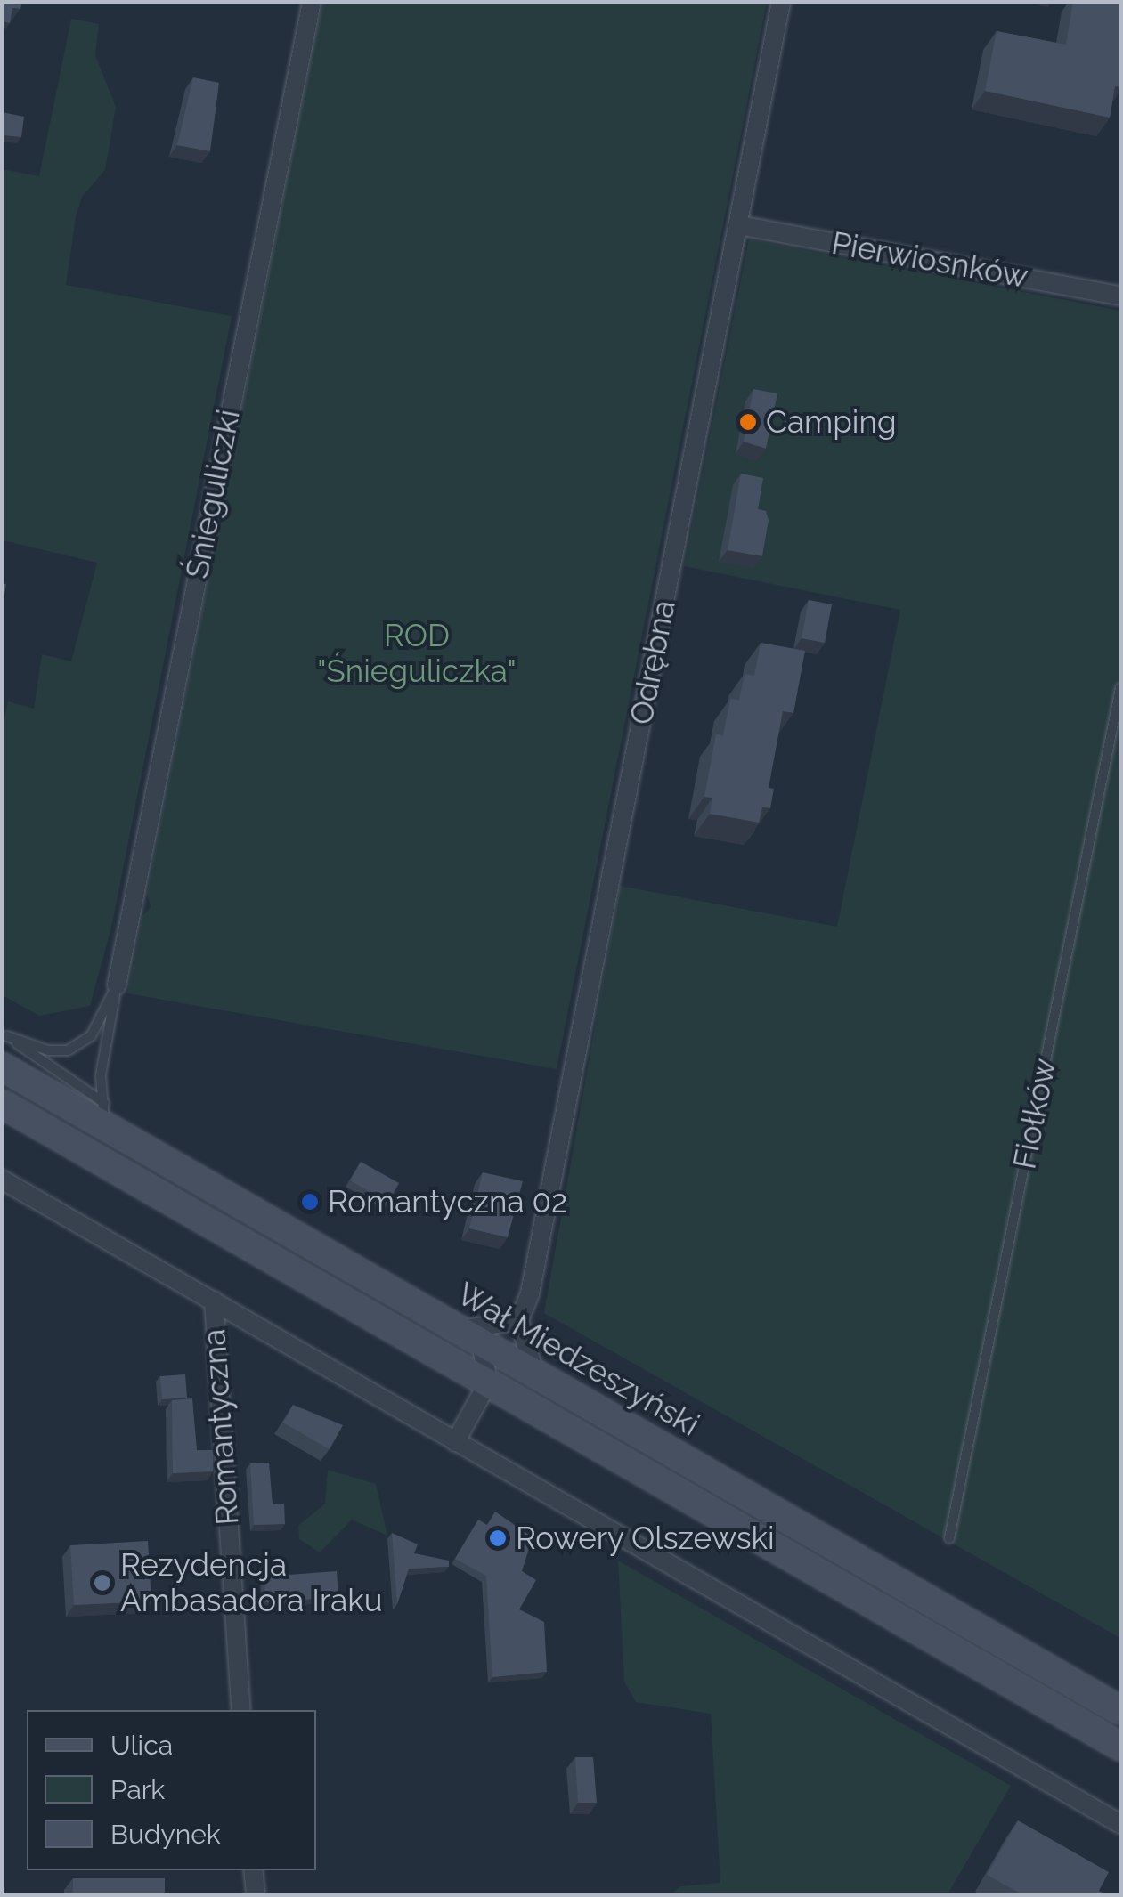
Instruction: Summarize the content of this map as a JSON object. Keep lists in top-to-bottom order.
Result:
{
  "streets": {
    "main road": ["Wał Miedzeszyński"],
    "street": [
      "Pierwiosnków",
      "Śnieguliczki",
      "Odrębna",
      "Romantyczna"
    ],
    "lane": ["Fiołków"]
  },
  "crossings": [
    ["Pierwiosnków", "Odrębna"]
  ],
  "parks": ["ROD \"Śnieguliczka\""],
  "places": [
    "Camping",
    "Romantyczna 02",
    "Rowery Olszewski",
    "Rezydencja Ambasadora Iraku"
  ],
  "legend": ["Ulica", "Park", "Budynek"]
}
